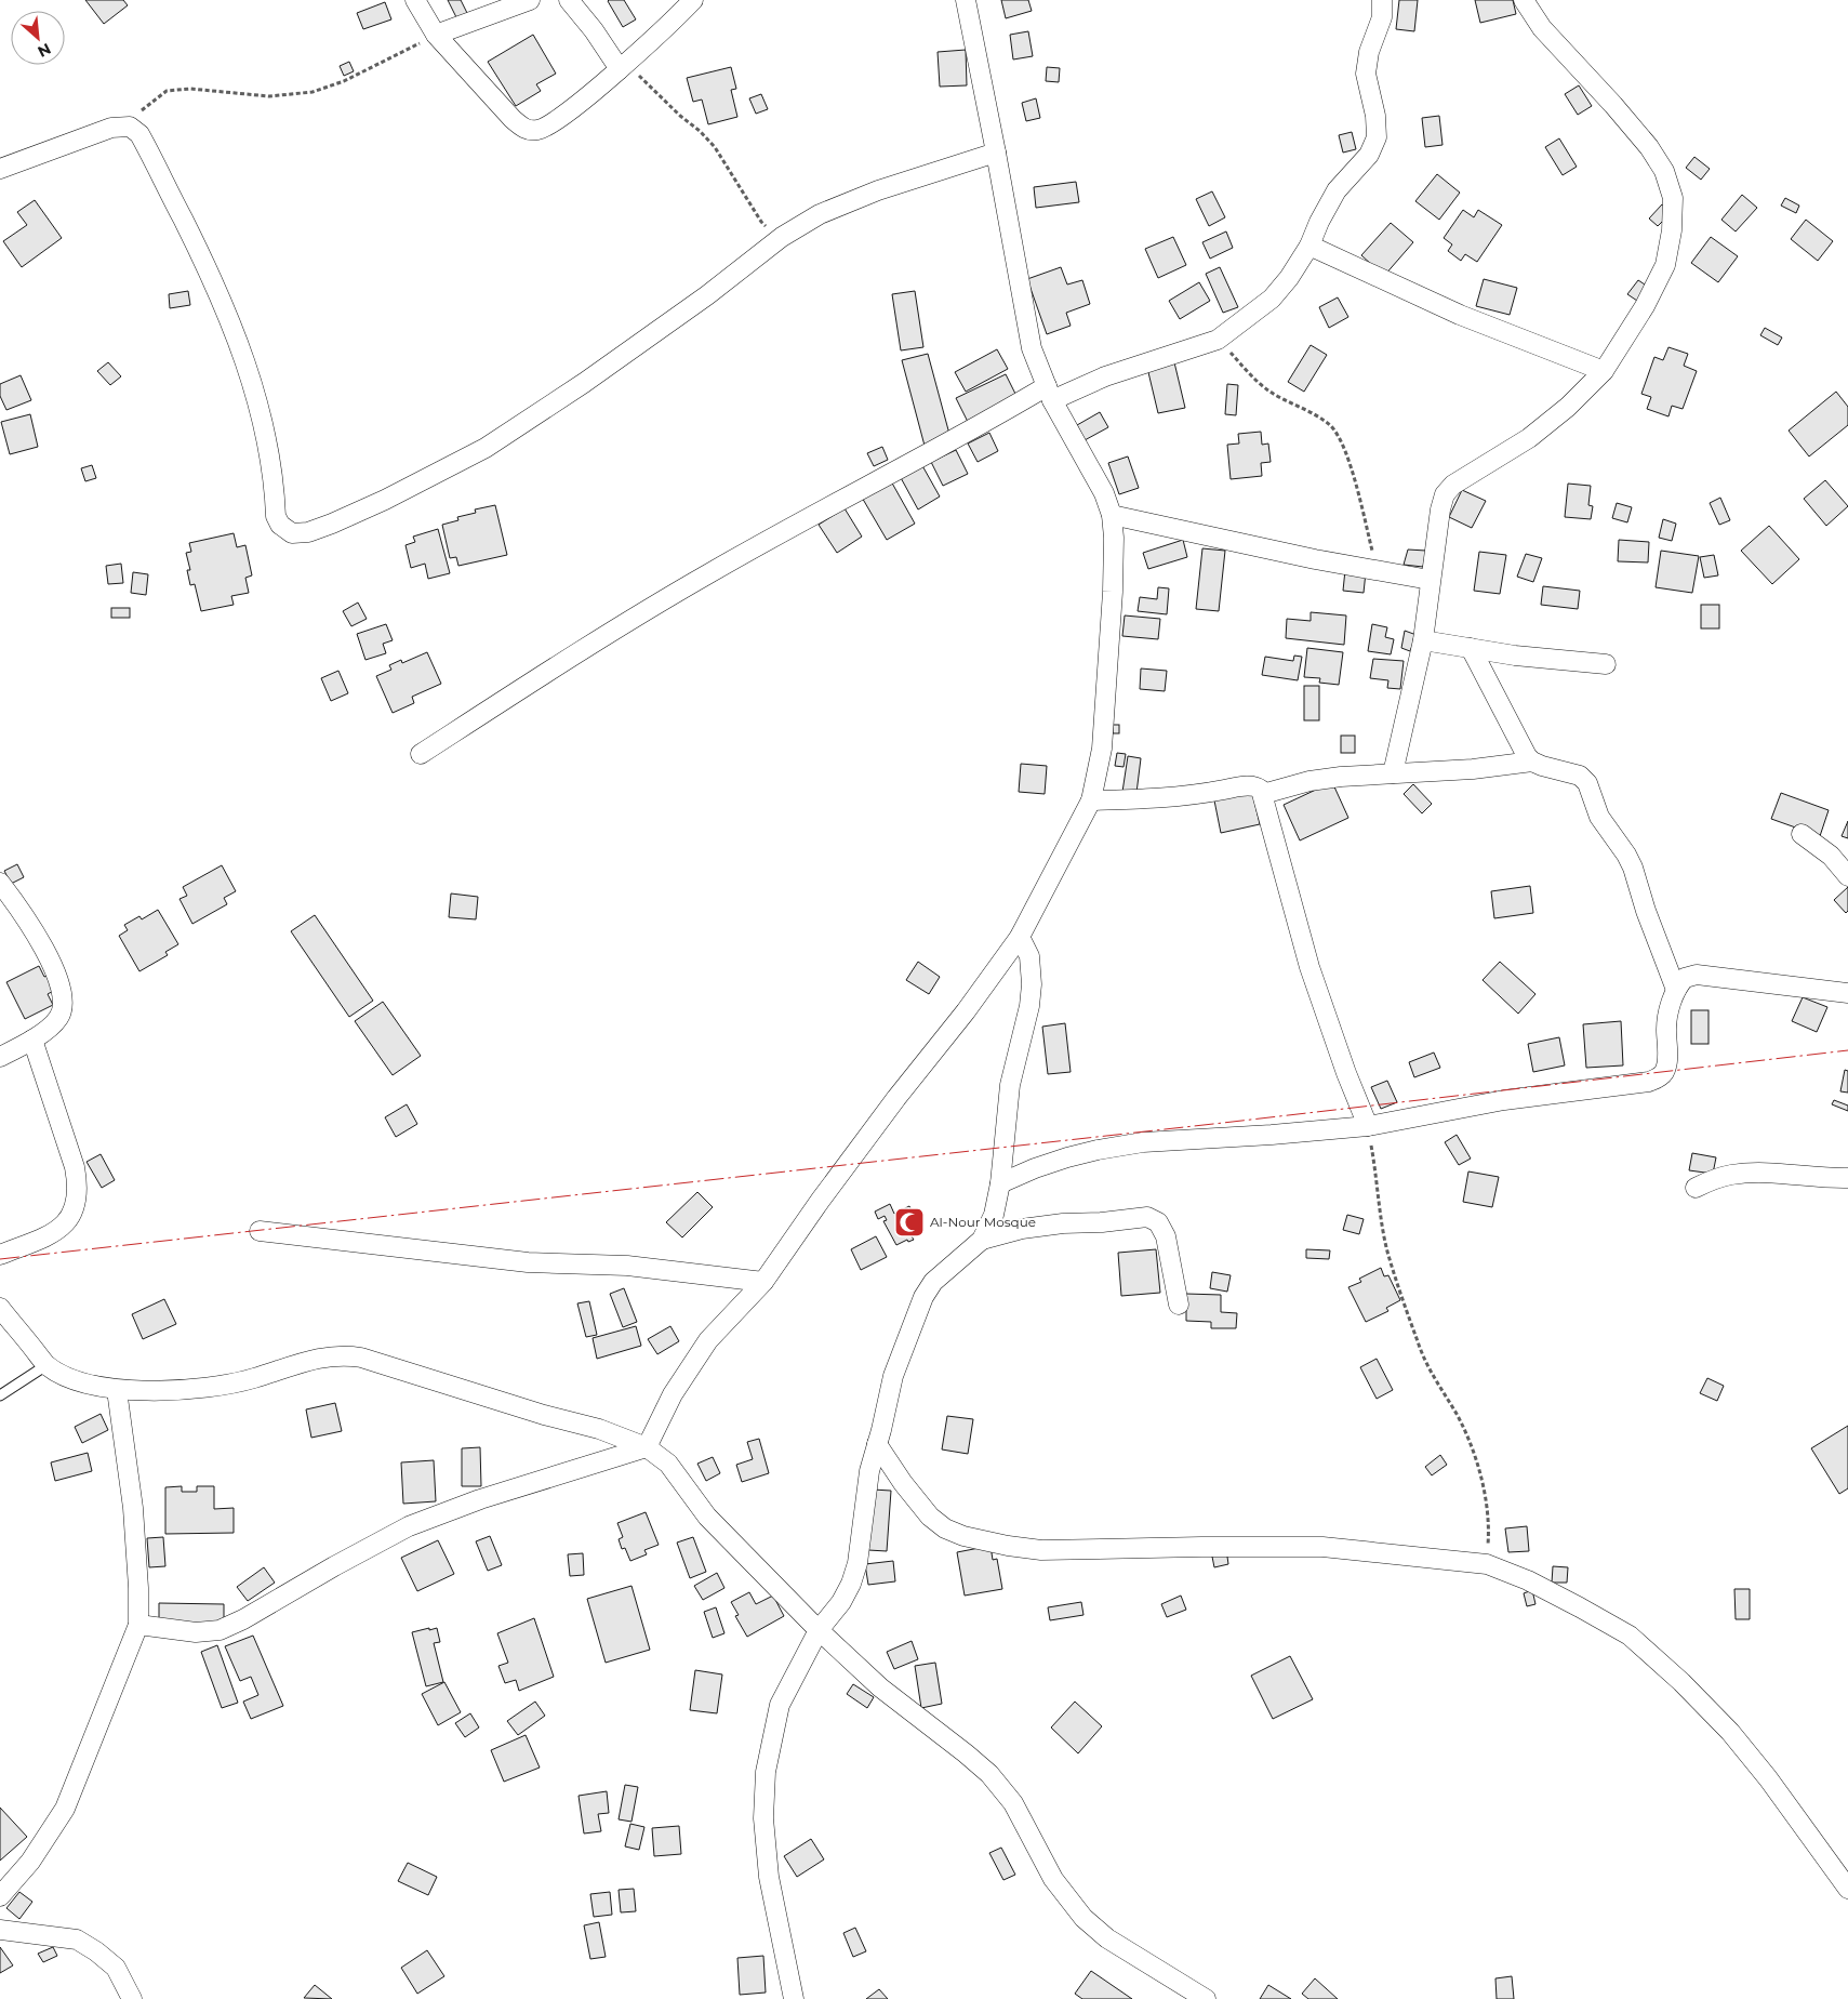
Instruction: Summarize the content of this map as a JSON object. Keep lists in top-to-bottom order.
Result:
{
  "places": {
    "mosque": ["Al-Nour Mosque"]
  },
  "north": "bottom right"
}
